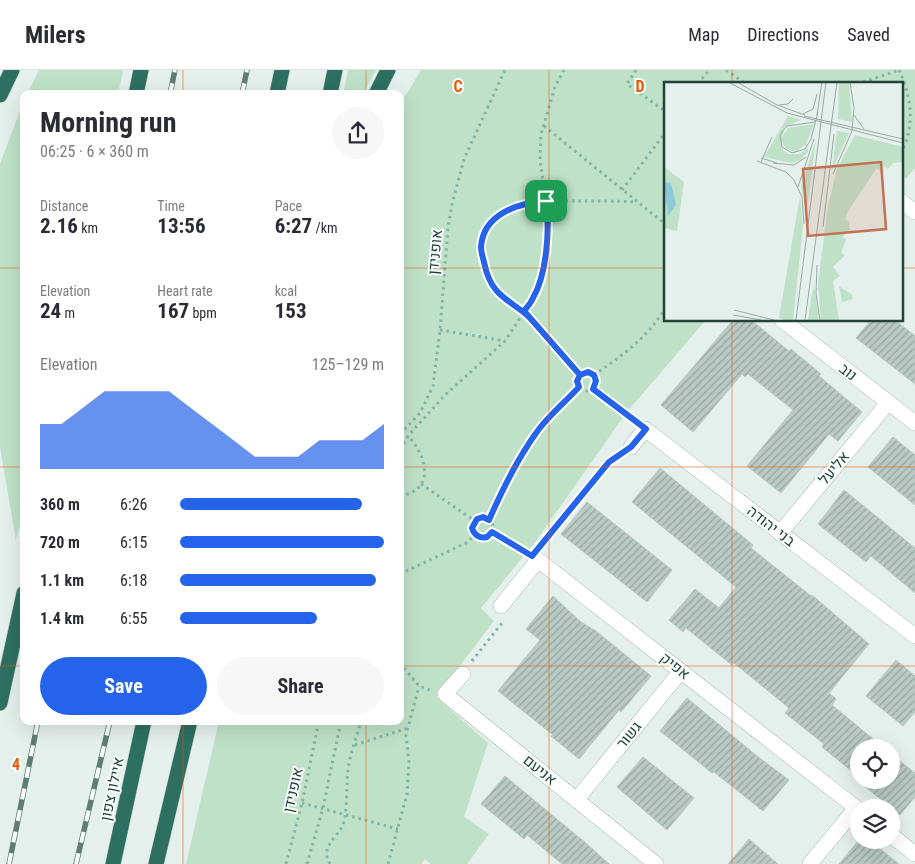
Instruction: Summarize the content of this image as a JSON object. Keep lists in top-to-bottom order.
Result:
{
  "streets": {
    "highway": ["איילון צפון"],
    "street": [
      "נוב",
      "אליעל",
      "בני יהודה",
      "אפיק",
      "גשור",
      "אניעם"
    ],
    "path": ["אופנידן"]
  },
  "crossings": [
    ["נוב", "אליעל"],
    ["אליעל", "בני יהודה"],
    ["אפיק", "גשור"],
    ["גשור", "אניעם"]
  ],
  "page": {
    "header": "Milers",
    "nav": ["Map", "Directions", "Saved"],
    "heading": ["Morning run", "06:25 · 6 × 360 m"],
    "stats": [
      ["Distance", "2.16 km"],
      ["Time", "13:56"],
      ["Pace", "6:27 /km"],
      ["Elevation", "24 m"],
      ["Heart rate", "167 bpm"],
      ["kcal", "153"]
    ],
    "chart": ["Elevation", "125–129 m"],
    "list": [
      {
        "name": "360 m",
        "note": "6:26"
      },
      {
        "name": "720 m",
        "note": "6:15"
      },
      {
        "name": "1.1 km",
        "note": "6:18"
      },
      {
        "name": "1.4 km",
        "note": "6:55"
      }
    ],
    "buttons": ["Save", "Share"]
  },
  "grid": {
    "columns": ["C", "D"],
    "rows": ["4"]
  }
}
